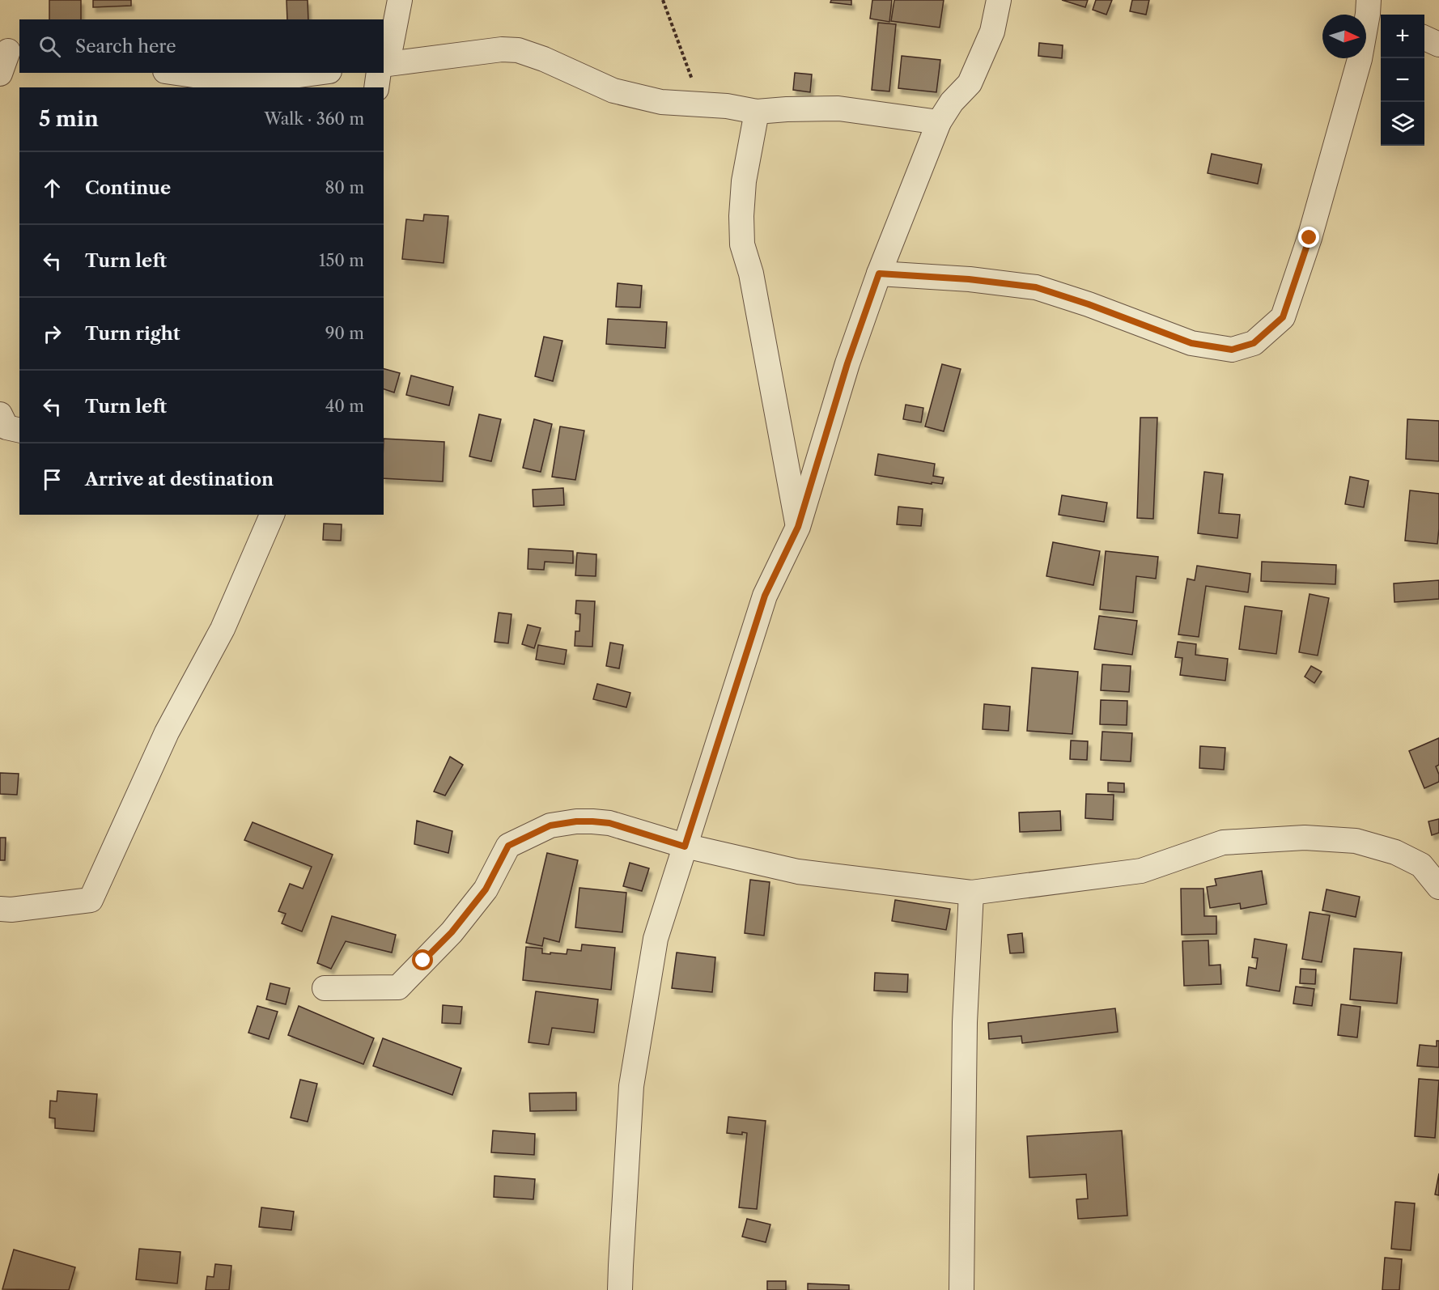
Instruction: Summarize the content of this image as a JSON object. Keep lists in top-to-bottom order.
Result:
{
  "north": "right",
  "page": {
    "map_buttons": ["+", "−"],
    "search": "Search here",
    "heading": ["5 min", "Walk · 360 m"],
    "list": [
      ["Continue", "80 m"],
      ["Turn left", "150 m"],
      ["Turn right", "90 m"],
      ["Turn left", "40 m"],
      "Arrive at destination"
    ]
  }
}
